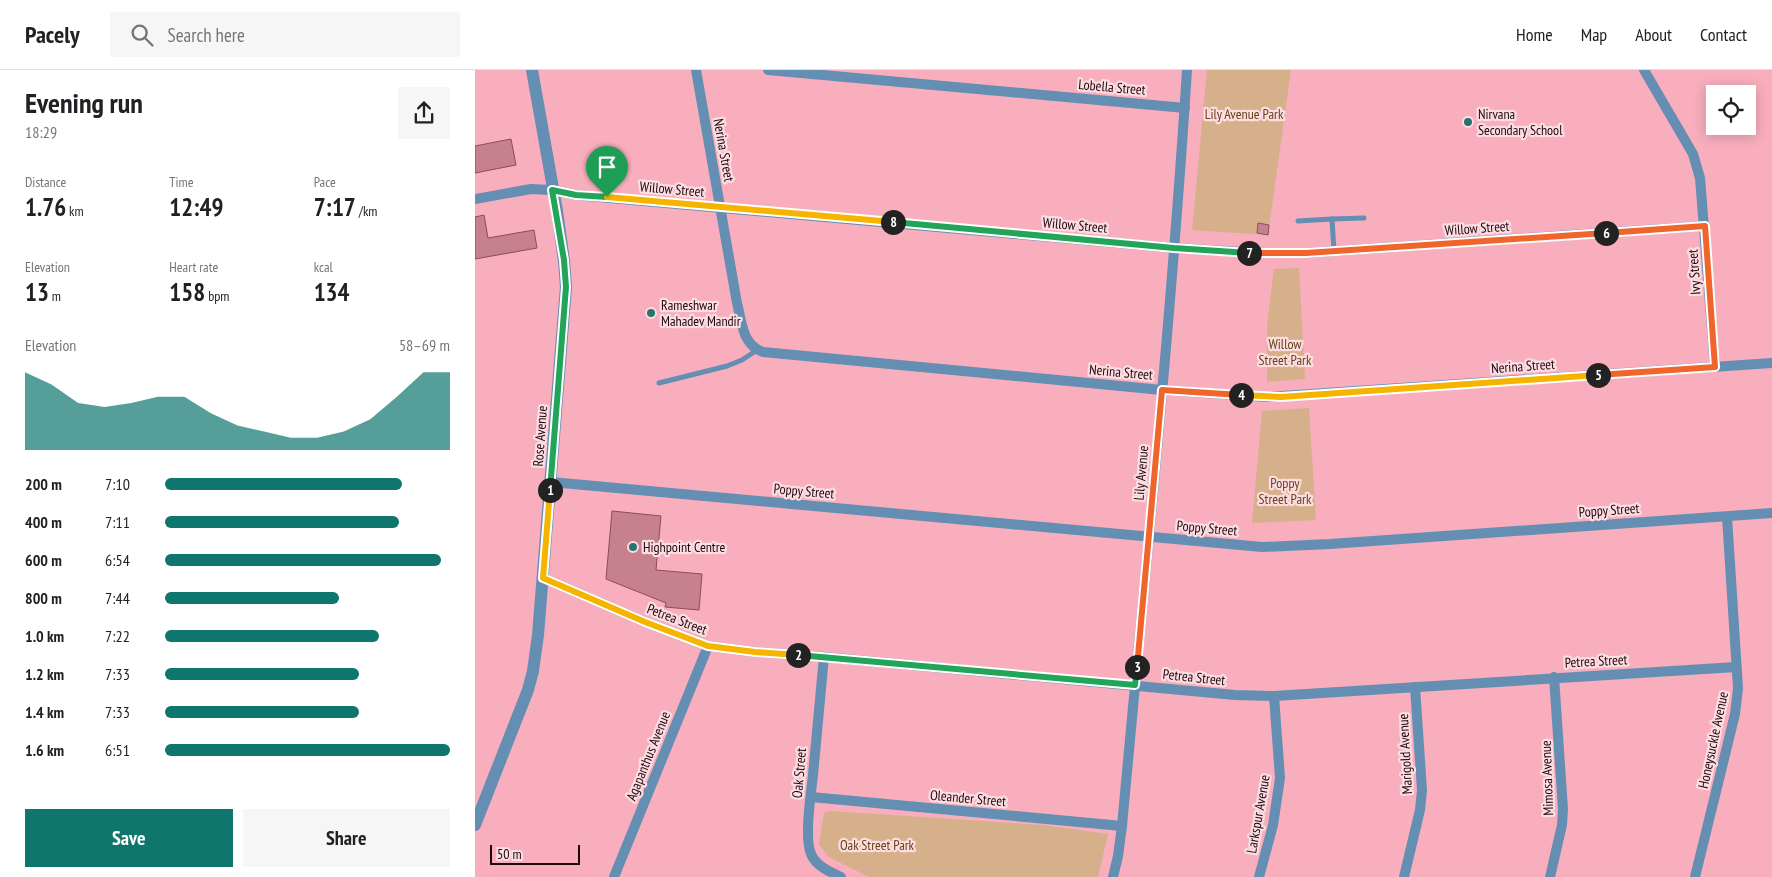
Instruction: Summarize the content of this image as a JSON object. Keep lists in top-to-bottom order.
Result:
{
  "streets": {
    "street": [
      "Lobella Street",
      "Nerina Street",
      "Willow Street",
      "Ivy Street",
      "Rose Avenue",
      "Lily Avenue",
      "Poppy Street",
      "Petrea Street",
      "Honeysuckle Avenue",
      "Marigold Avenue",
      "Agapanthus Avenue",
      "Oak Street",
      "Mimosa Avenue",
      "Oleander Street",
      "Larkspur Avenue"
    ]
  },
  "crossings": [
    ["Lobella Street", "Lily Avenue"],
    ["Nerina Street", "Willow Street"],
    ["Nerina Street", "Ivy Street"],
    ["Nerina Street", "Lily Avenue"],
    ["Willow Street", "Ivy Street"],
    ["Willow Street", "Rose Avenue"],
    ["Willow Street", "Lily Avenue"],
    ["Rose Avenue", "Poppy Street"],
    ["Rose Avenue", "Petrea Street"],
    ["Lily Avenue", "Poppy Street"],
    ["Lily Avenue", "Petrea Street"],
    ["Lily Avenue", "Oleander Street"],
    ["Poppy Street", "Honeysuckle Avenue"],
    ["Petrea Street", "Honeysuckle Avenue"],
    ["Petrea Street", "Marigold Avenue"],
    ["Petrea Street", "Agapanthus Avenue"],
    ["Petrea Street", "Oak Street"],
    ["Petrea Street", "Mimosa Avenue"],
    ["Petrea Street", "Larkspur Avenue"],
    ["Oak Street", "Oleander Street"]
  ],
  "parks": [
    "Lily Avenue Park",
    "Willow Street Park",
    "Poppy Street Park",
    "Oak Street Park"
  ],
  "places": ["Nirvana Secondary School", "Rameshwar Mahadev Mandir", "Highpoint Centre"],
  "scale_bar": "50 m",
  "page": {
    "header": "Pacely",
    "search": "Search here",
    "nav": [
      "Home",
      "Map",
      "About",
      "Contact"
    ],
    "heading": ["Evening run", "18:29"],
    "stats": [
      ["Distance", "1.76 km"],
      ["Time", "12:49"],
      ["Pace", "7:17 /km"],
      ["Elevation", "13 m"],
      ["Heart rate", "158 bpm"],
      ["kcal", "134"]
    ],
    "pins": [
      "8",
      "6",
      "7",
      "5",
      "4",
      "1",
      "2",
      "3"
    ],
    "chart": ["Elevation", "58–69 m"],
    "list": [
      {
        "name": "200 m",
        "note": "7:10"
      },
      {
        "name": "400 m",
        "note": "7:11"
      },
      {
        "name": "600 m",
        "note": "6:54"
      },
      {
        "name": "800 m",
        "note": "7:44"
      },
      {
        "name": "1.0 km",
        "note": "7:22"
      },
      {
        "name": "1.2 km",
        "note": "7:33"
      },
      {
        "name": "1.4 km",
        "note": "7:33"
      },
      {
        "name": "1.6 km",
        "note": "6:51"
      }
    ],
    "buttons": ["Save", "Share"],
    "scale": "50 m"
  }
}
